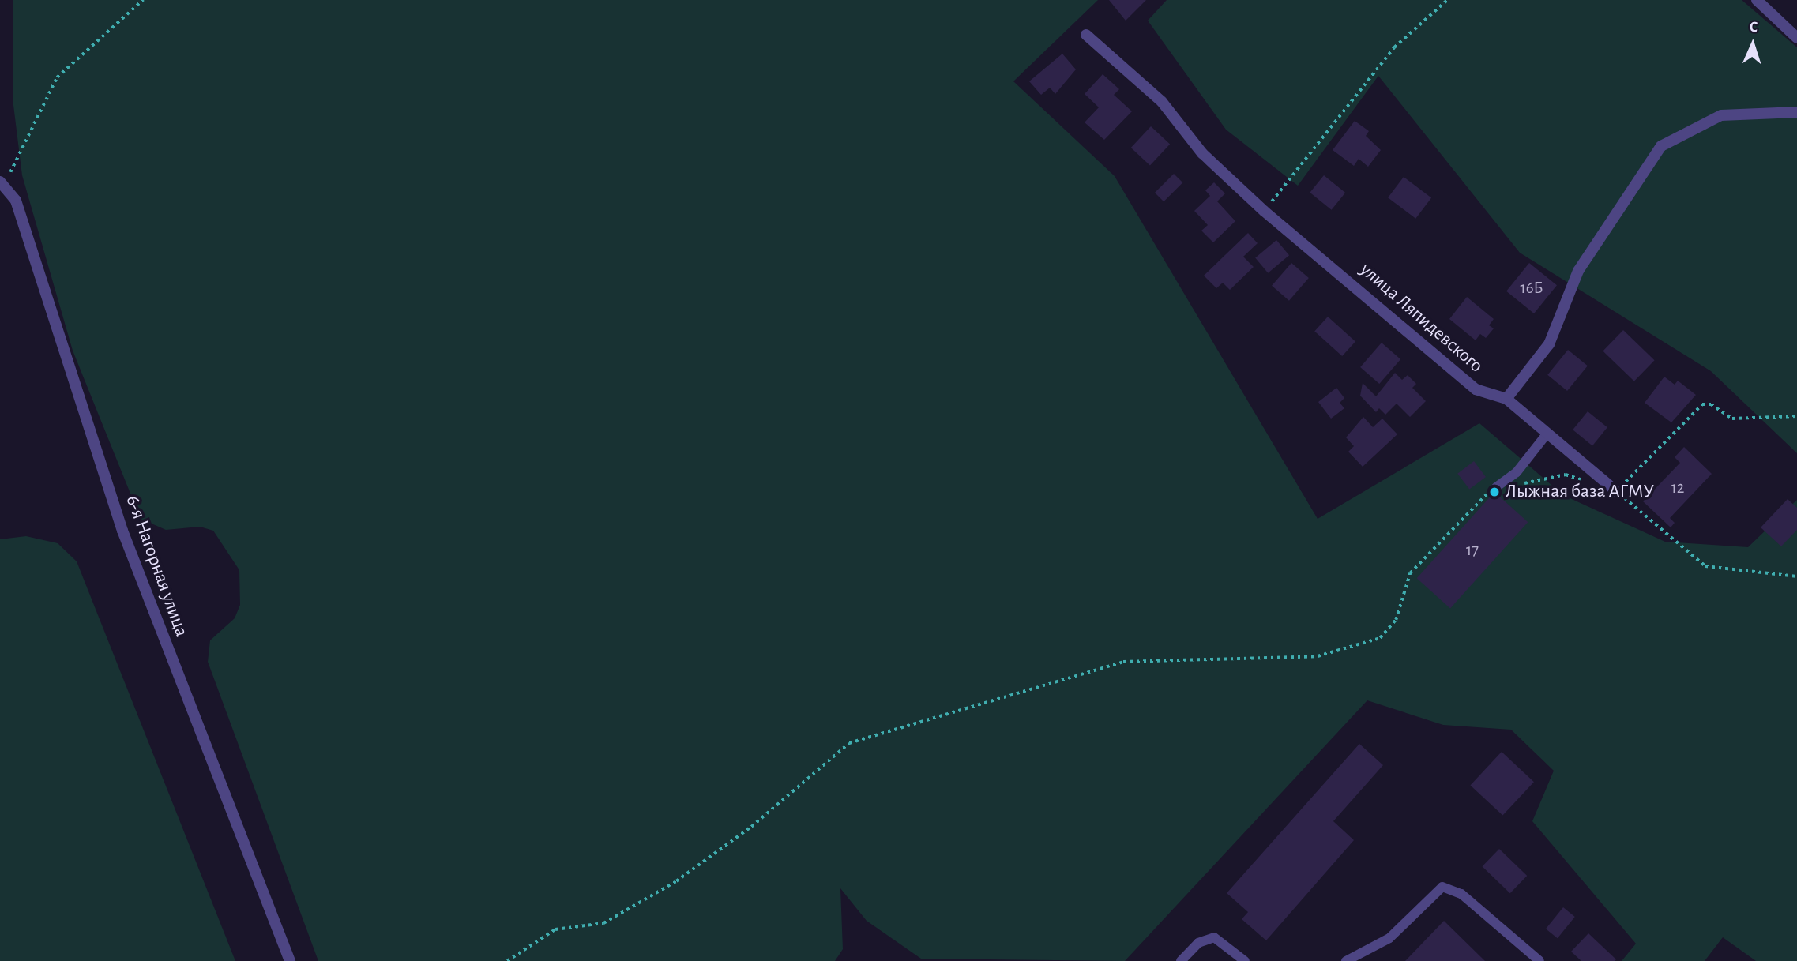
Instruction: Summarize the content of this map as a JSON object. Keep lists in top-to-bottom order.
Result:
{
  "streets": {
    "street": ["улица Ляпидевского", "6-я Нагорная улица"]
  },
  "places": ["Лыжная база АГМУ"],
  "house_numbers": ["16Б", "12", "17"],
  "north": "top"
}
